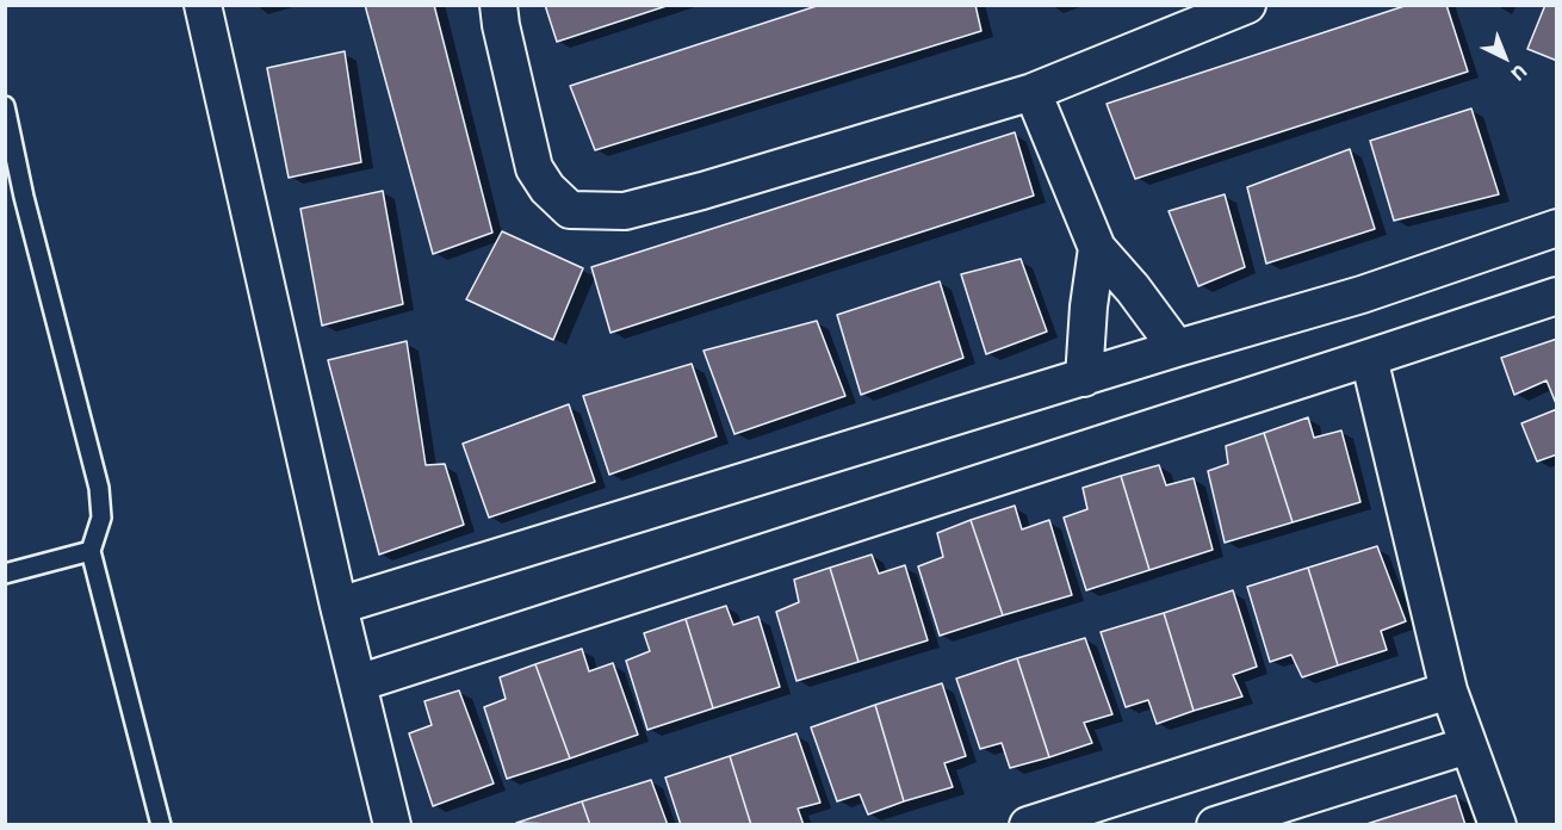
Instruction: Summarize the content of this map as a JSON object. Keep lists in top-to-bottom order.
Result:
{
  "north": "bottom right"
}
